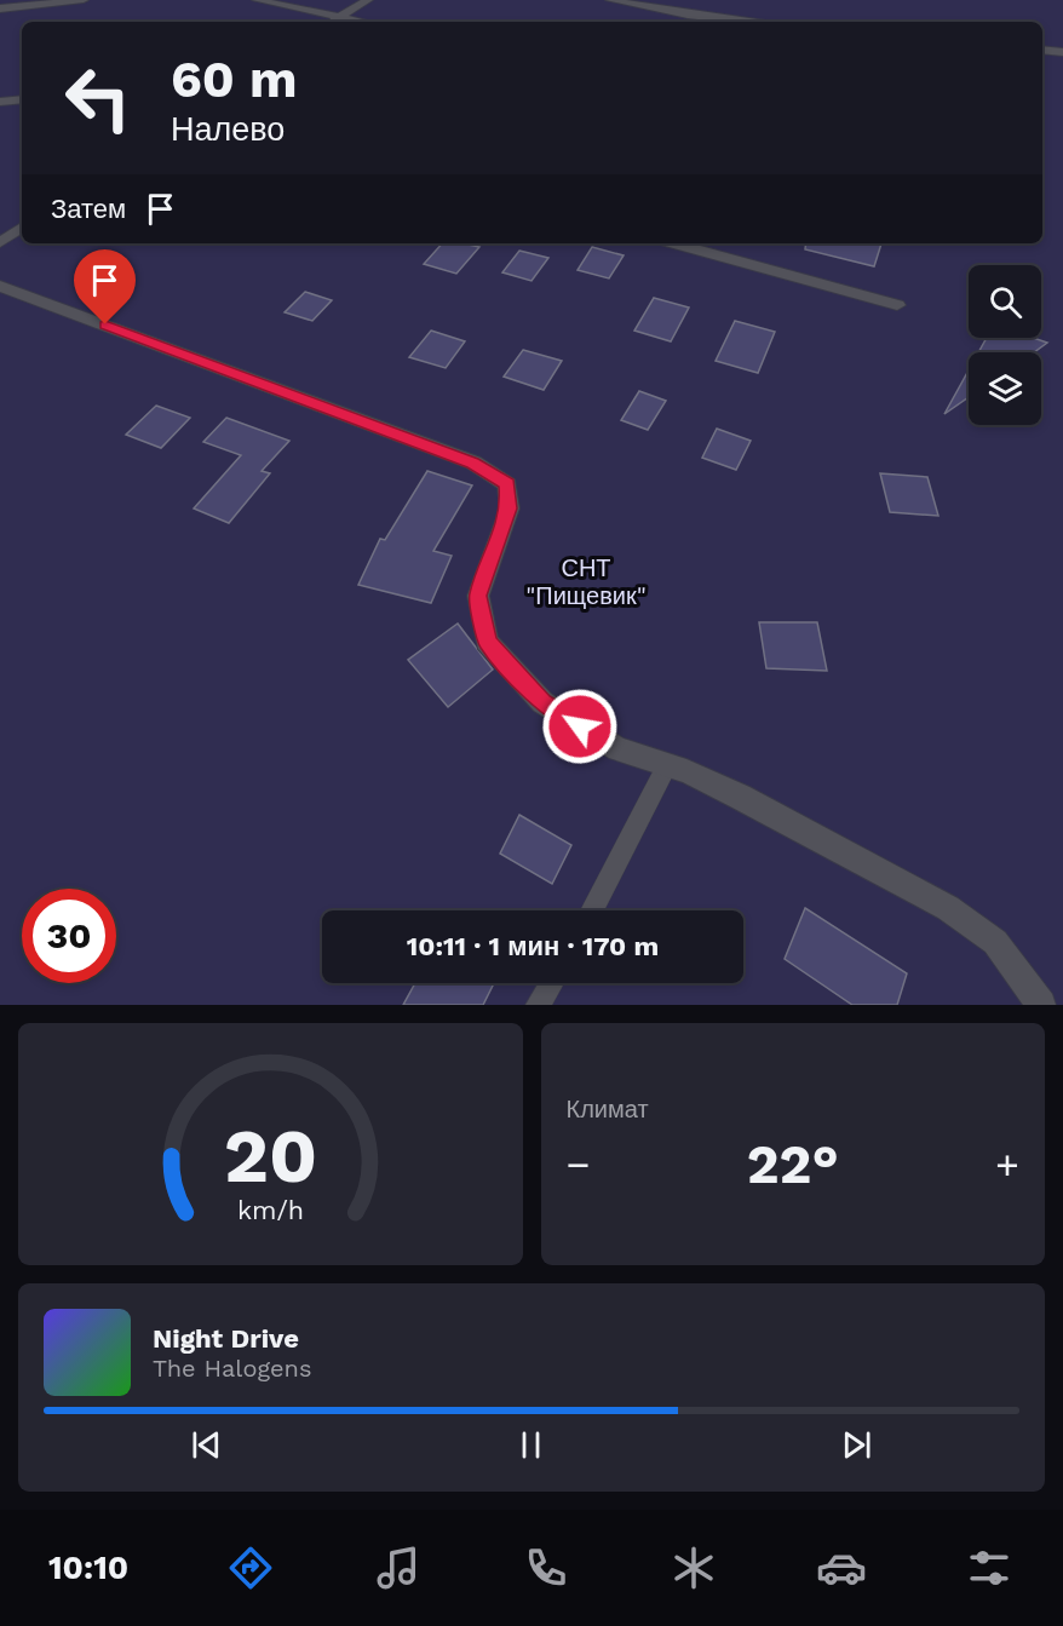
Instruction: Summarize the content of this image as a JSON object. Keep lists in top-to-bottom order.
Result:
{
  "parks": ["СНТ \"Пищевик\""],
  "page": {
    "turn": ["60 m", "Налево"],
    "then": "Затем",
    "limit": "30",
    "trip": "10:11 · 1 мин · 170 m",
    "tile": "Климат",
    "heat": ["−", "22°", "+"],
    "song": ["Night Drive", "The Halogens"],
    "tabs": "10:10",
    "gauge": ["20", "km/h"]
  }
}
